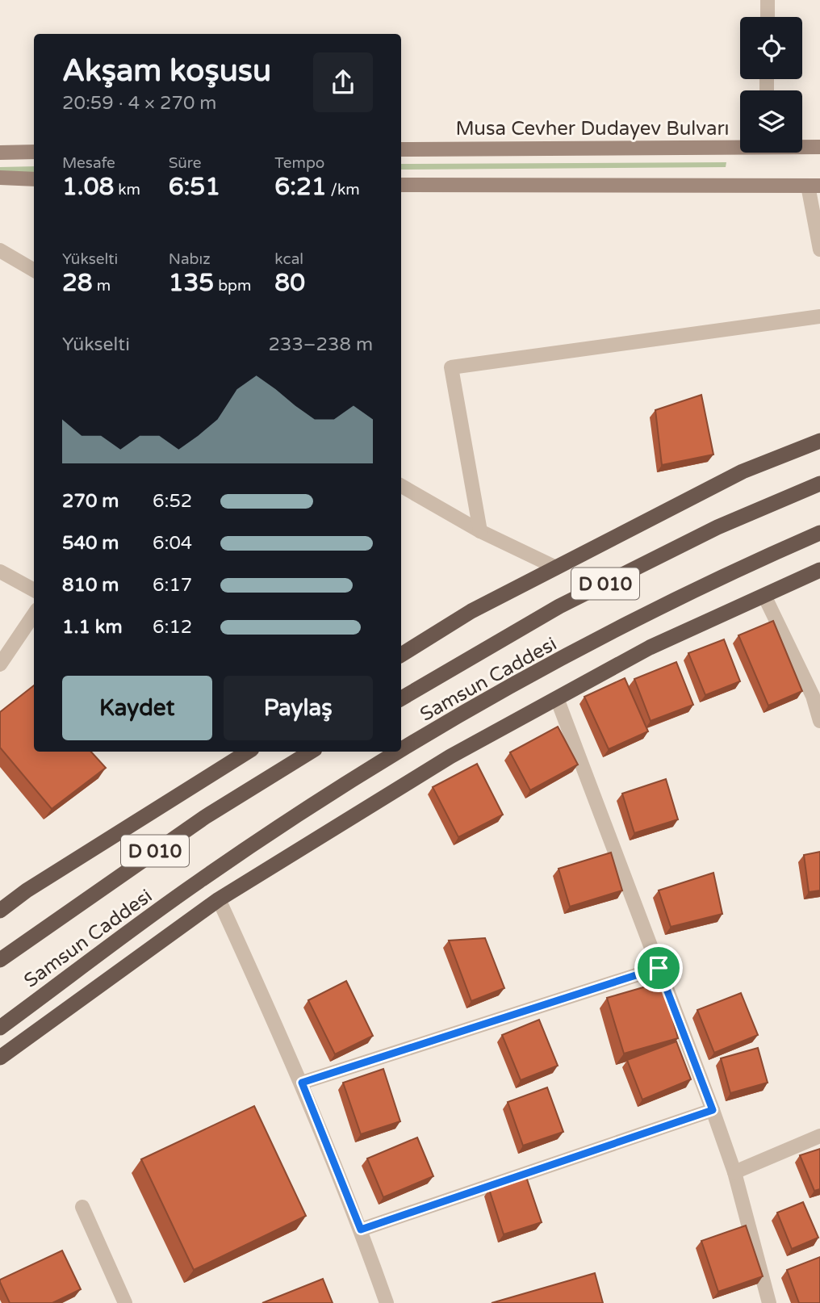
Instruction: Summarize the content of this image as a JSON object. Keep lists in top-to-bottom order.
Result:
{
  "streets": {
    "highway": ["D 010", "Samsun Caddesi"],
    "main road": ["Musa Cevher Dudayev Bulvarı"]
  },
  "page": {
    "heading": ["Akşam koşusu", "20:59 · 4 × 270 m"],
    "stats": [
      ["Mesafe", "1.08 km"],
      ["Süre", "6:51"],
      ["Tempo", "6:21 /km"],
      ["Yükselti", "28 m"],
      ["Nabız", "135 bpm"],
      ["kcal", "80"]
    ],
    "chart": ["Yükselti", "233–238 m"],
    "list": [
      {
        "name": "270 m",
        "note": "6:52"
      },
      {
        "name": "540 m",
        "note": "6:04"
      },
      {
        "name": "810 m",
        "note": "6:17"
      },
      {
        "name": "1.1 km",
        "note": "6:12"
      }
    ],
    "buttons": ["Kaydet", "Paylaş"]
  }
}
